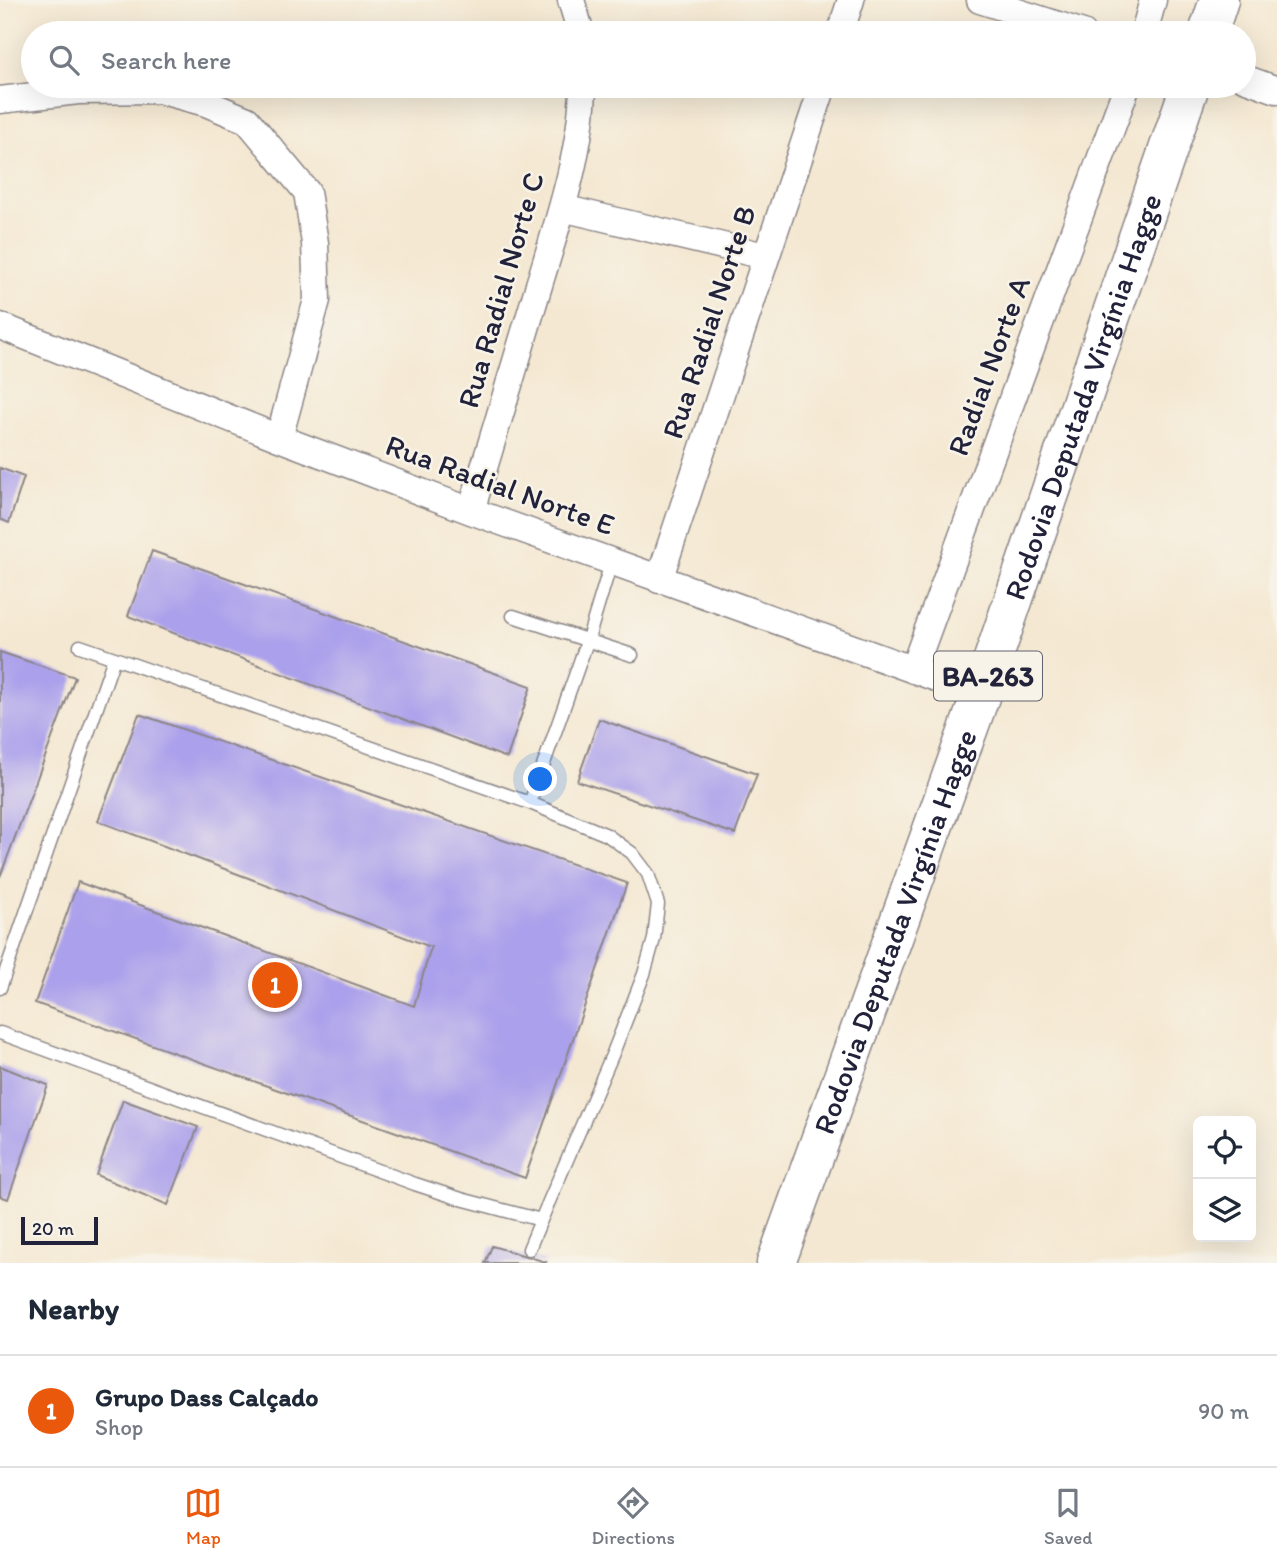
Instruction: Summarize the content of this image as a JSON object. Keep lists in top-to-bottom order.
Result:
{
  "streets": {
    "highway": ["Rodovia Deputada Virgínia Hagge", "BA-263"],
    "street": [
      "Rua Radial Norte C",
      "Rua Radial Norte B",
      "Radial Norte A",
      "Rua Radial Norte E"
    ]
  },
  "crossings": [
    ["Rua Radial Norte C", "Rua Radial Norte E"],
    ["Rua Radial Norte B", "Rua Radial Norte E"],
    ["Radial Norte A", "Rua Radial Norte E"],
    ["Rodovia Deputada Virgínia Hagge", "Rua Radial Norte E"]
  ],
  "scale_bar": "20 m",
  "page": {
    "search": "Search here",
    "pins": "1",
    "scale": "20 m",
    "heading": "Nearby",
    "list": [
      {
        "mark": "1",
        "name": "Grupo Dass Calçado",
        "note": "Shop",
        "value": "90 m"
      }
    ],
    "nav": ["Map", "Directions", "Saved"]
  }
}
